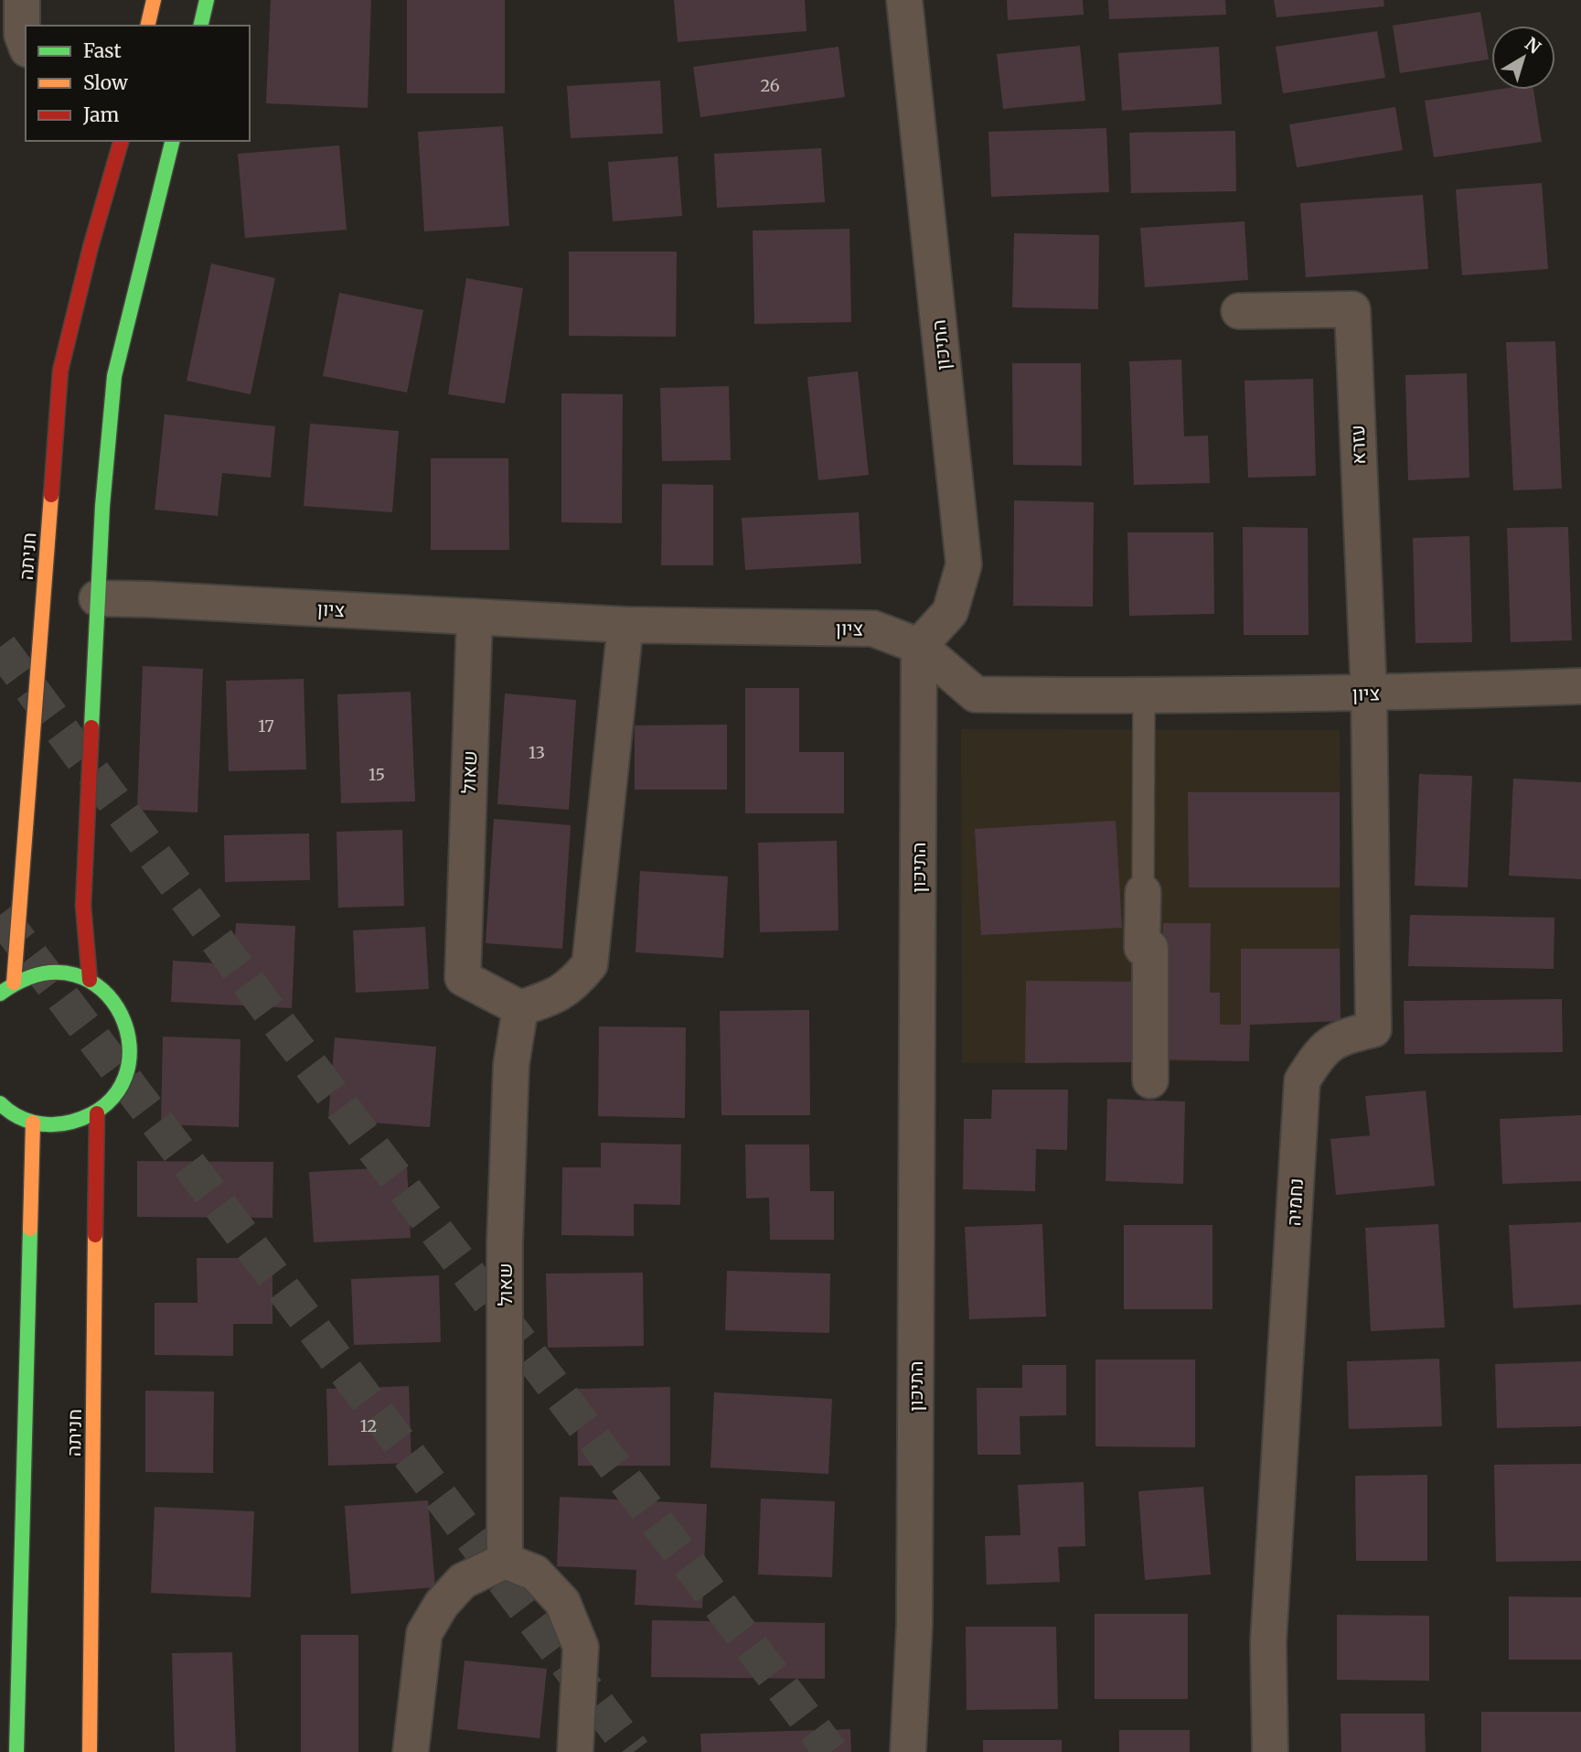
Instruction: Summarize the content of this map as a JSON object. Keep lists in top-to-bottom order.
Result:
{
  "streets": {
    "street": [
      "התיכון",
      "עזרא",
      "חניתה",
      "ציון",
      "שאול",
      "נחמיה"
    ]
  },
  "crossings": [
    ["התיכון", "ציון"],
    ["עזרא", "ציון"],
    ["עזרא", "נחמיה"],
    ["ציון", "שאול"],
    ["ציון", "נחמיה"]
  ],
  "house_numbers": [
    "26",
    "17",
    "13",
    "15",
    "12"
  ],
  "legend": ["Fast", "Slow", "Jam"],
  "north": "top right"
}
